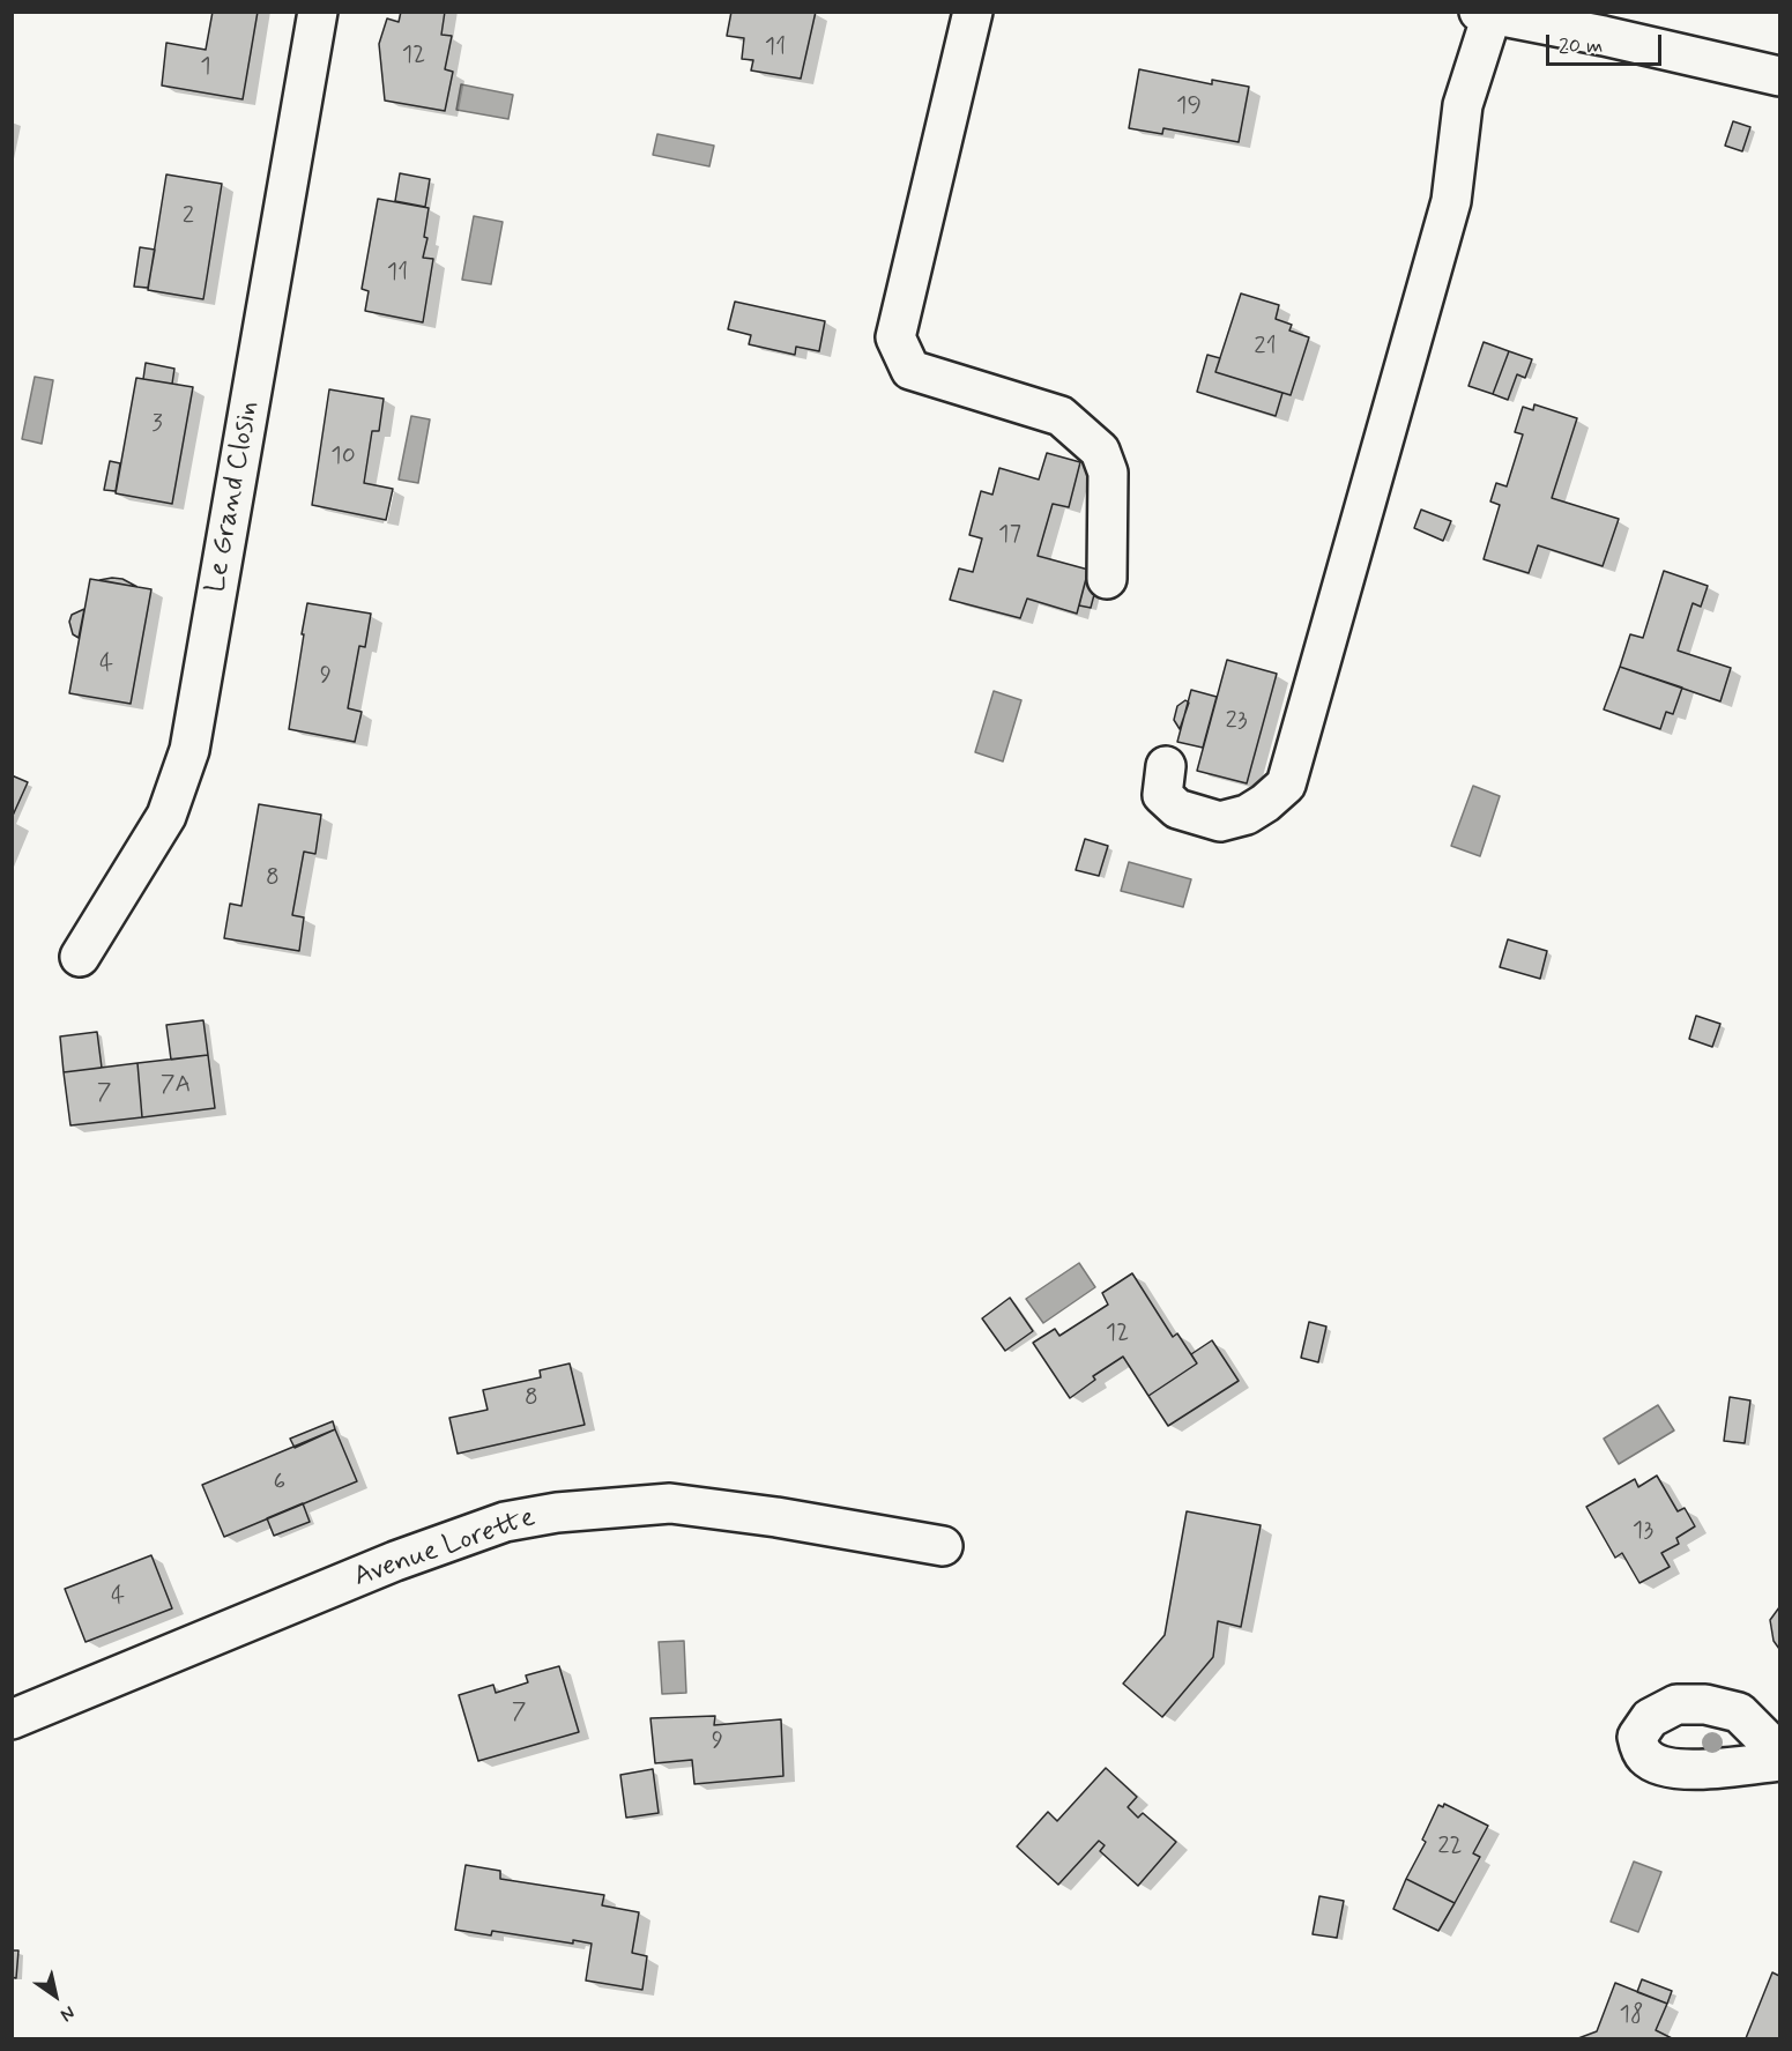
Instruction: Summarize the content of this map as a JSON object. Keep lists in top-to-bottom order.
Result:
{
  "streets": {
    "street": ["Le Grand Closin", "Avenue Lorette"]
  },
  "house_numbers": [
    "11",
    "12",
    "1",
    "19",
    "2",
    "11",
    "21",
    "3",
    "10",
    "17",
    "4",
    "9",
    "23",
    "8",
    "7A",
    "7",
    "12",
    "8",
    "6",
    "13",
    "4",
    "7",
    "9",
    "22",
    "18"
  ],
  "scale_bar": "20 m",
  "north": "bottom right"
}
